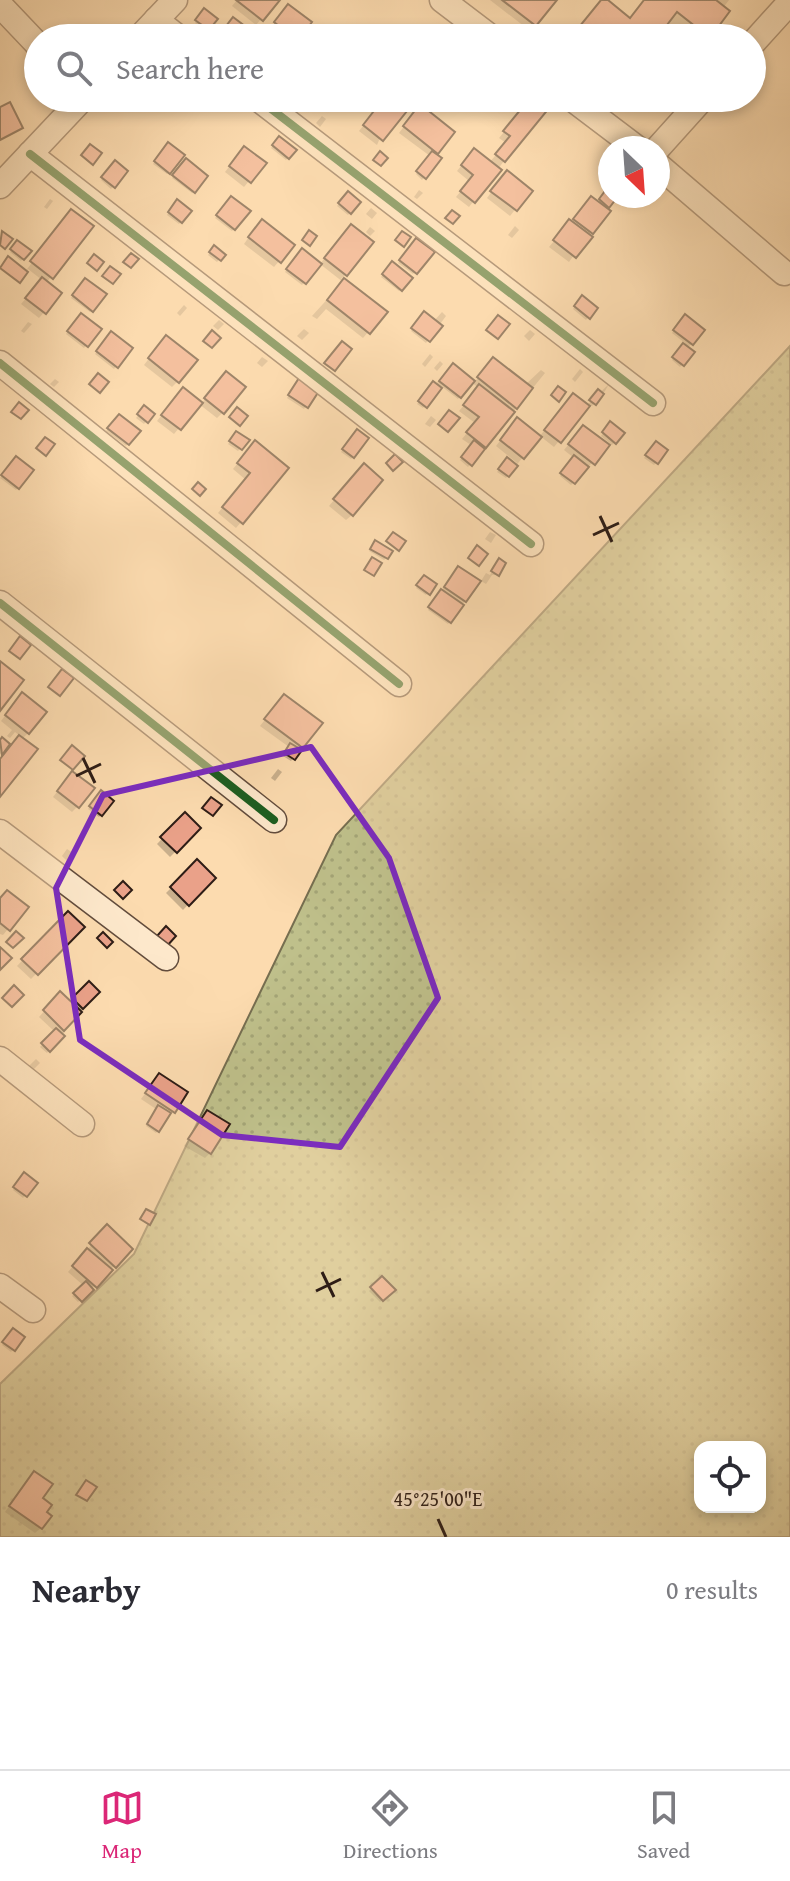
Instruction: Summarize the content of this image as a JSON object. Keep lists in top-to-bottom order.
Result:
{
  "north": "bottom right",
  "page": {
    "search": "Search here",
    "heading": ["Nearby", "0 results"],
    "nav": ["Map", "Directions", "Saved"]
  },
  "coordinates": ["45°25'00\"E"]
}
